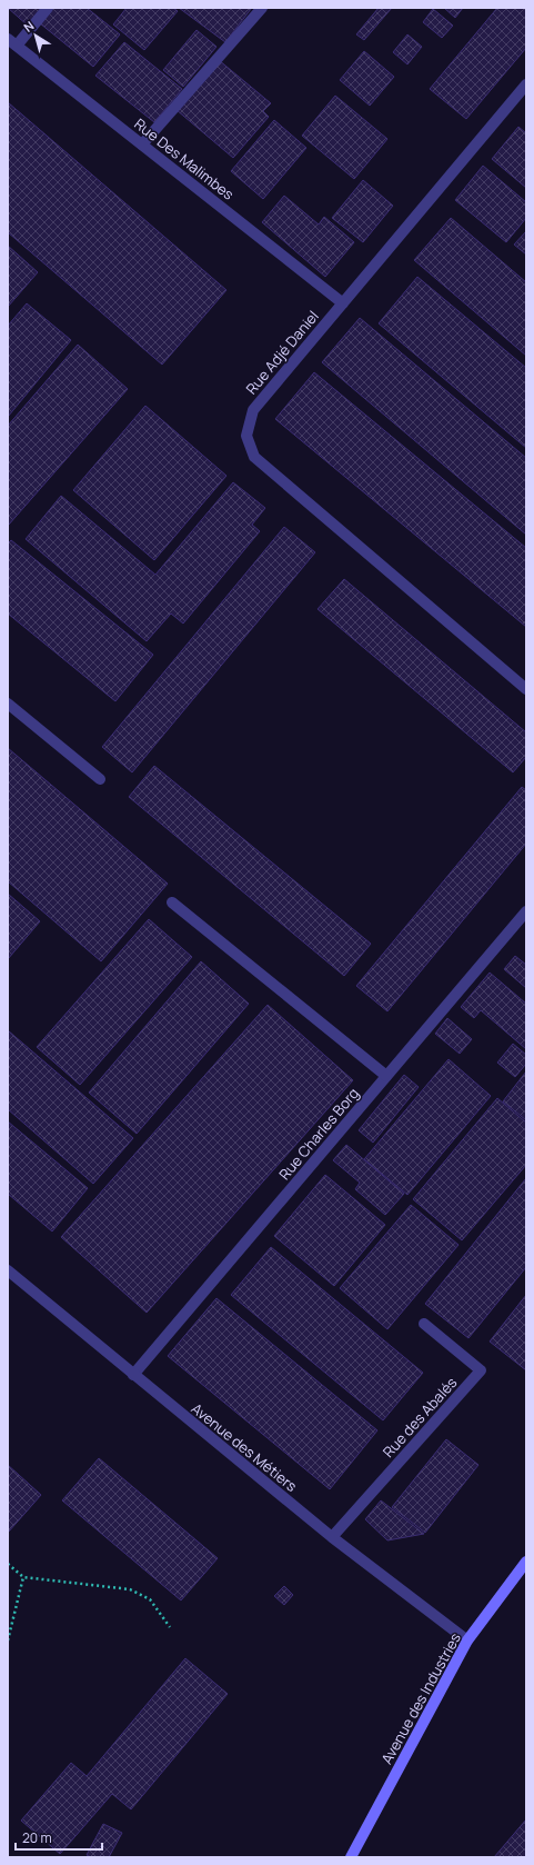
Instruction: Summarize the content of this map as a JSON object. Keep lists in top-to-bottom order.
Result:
{
  "streets": {
    "street": [
      "Rue Des Malimbes",
      "Rue Adjé Daniel",
      "Rue Charles Borg",
      "Rue des Abalés",
      "Avenue des Métiers",
      "Avenue des Industries"
    ]
  },
  "crossings": [
    ["Rue Des Malimbes", "Rue Adjé Daniel"],
    ["Rue Charles Borg", "Avenue des Métiers"],
    ["Rue des Abalés", "Avenue des Métiers"],
    ["Avenue des Métiers", "Avenue des Industries"]
  ],
  "scale_bar": "20 m",
  "north": "top left"
}
